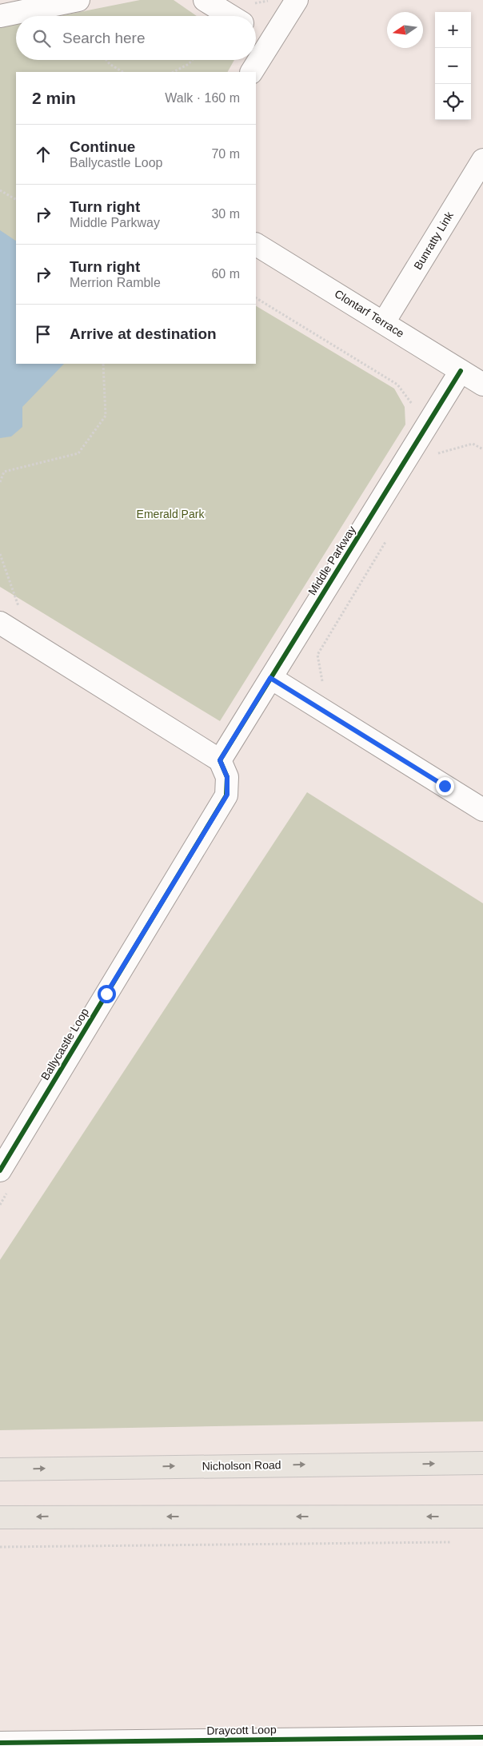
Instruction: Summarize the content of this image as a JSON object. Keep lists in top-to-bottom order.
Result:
{
  "streets": {
    "main road": ["Nicholson Road"],
    "street": [
      "Bunratty Link",
      "Clontarf Terrace",
      "Middle Parkway",
      "Ballycastle Loop",
      "Draycott Loop"
    ]
  },
  "crossings": [
    ["Bunratty Link", "Clontarf Terrace"],
    ["Clontarf Terrace", "Middle Parkway"],
    ["Middle Parkway", "Ballycastle Loop"]
  ],
  "parks": ["Emerald Park"],
  "north": "left",
  "page": {
    "map_buttons": ["+", "−"],
    "search": "Search here",
    "heading": ["2 min", "Walk · 160 m"],
    "list": [
      ["Continue", "Ballycastle Loop", "70 m"],
      ["Turn right", "Middle Parkway", "30 m"],
      ["Turn right", "Merrion Ramble", "60 m"],
      "Arrive at destination"
    ]
  }
}
